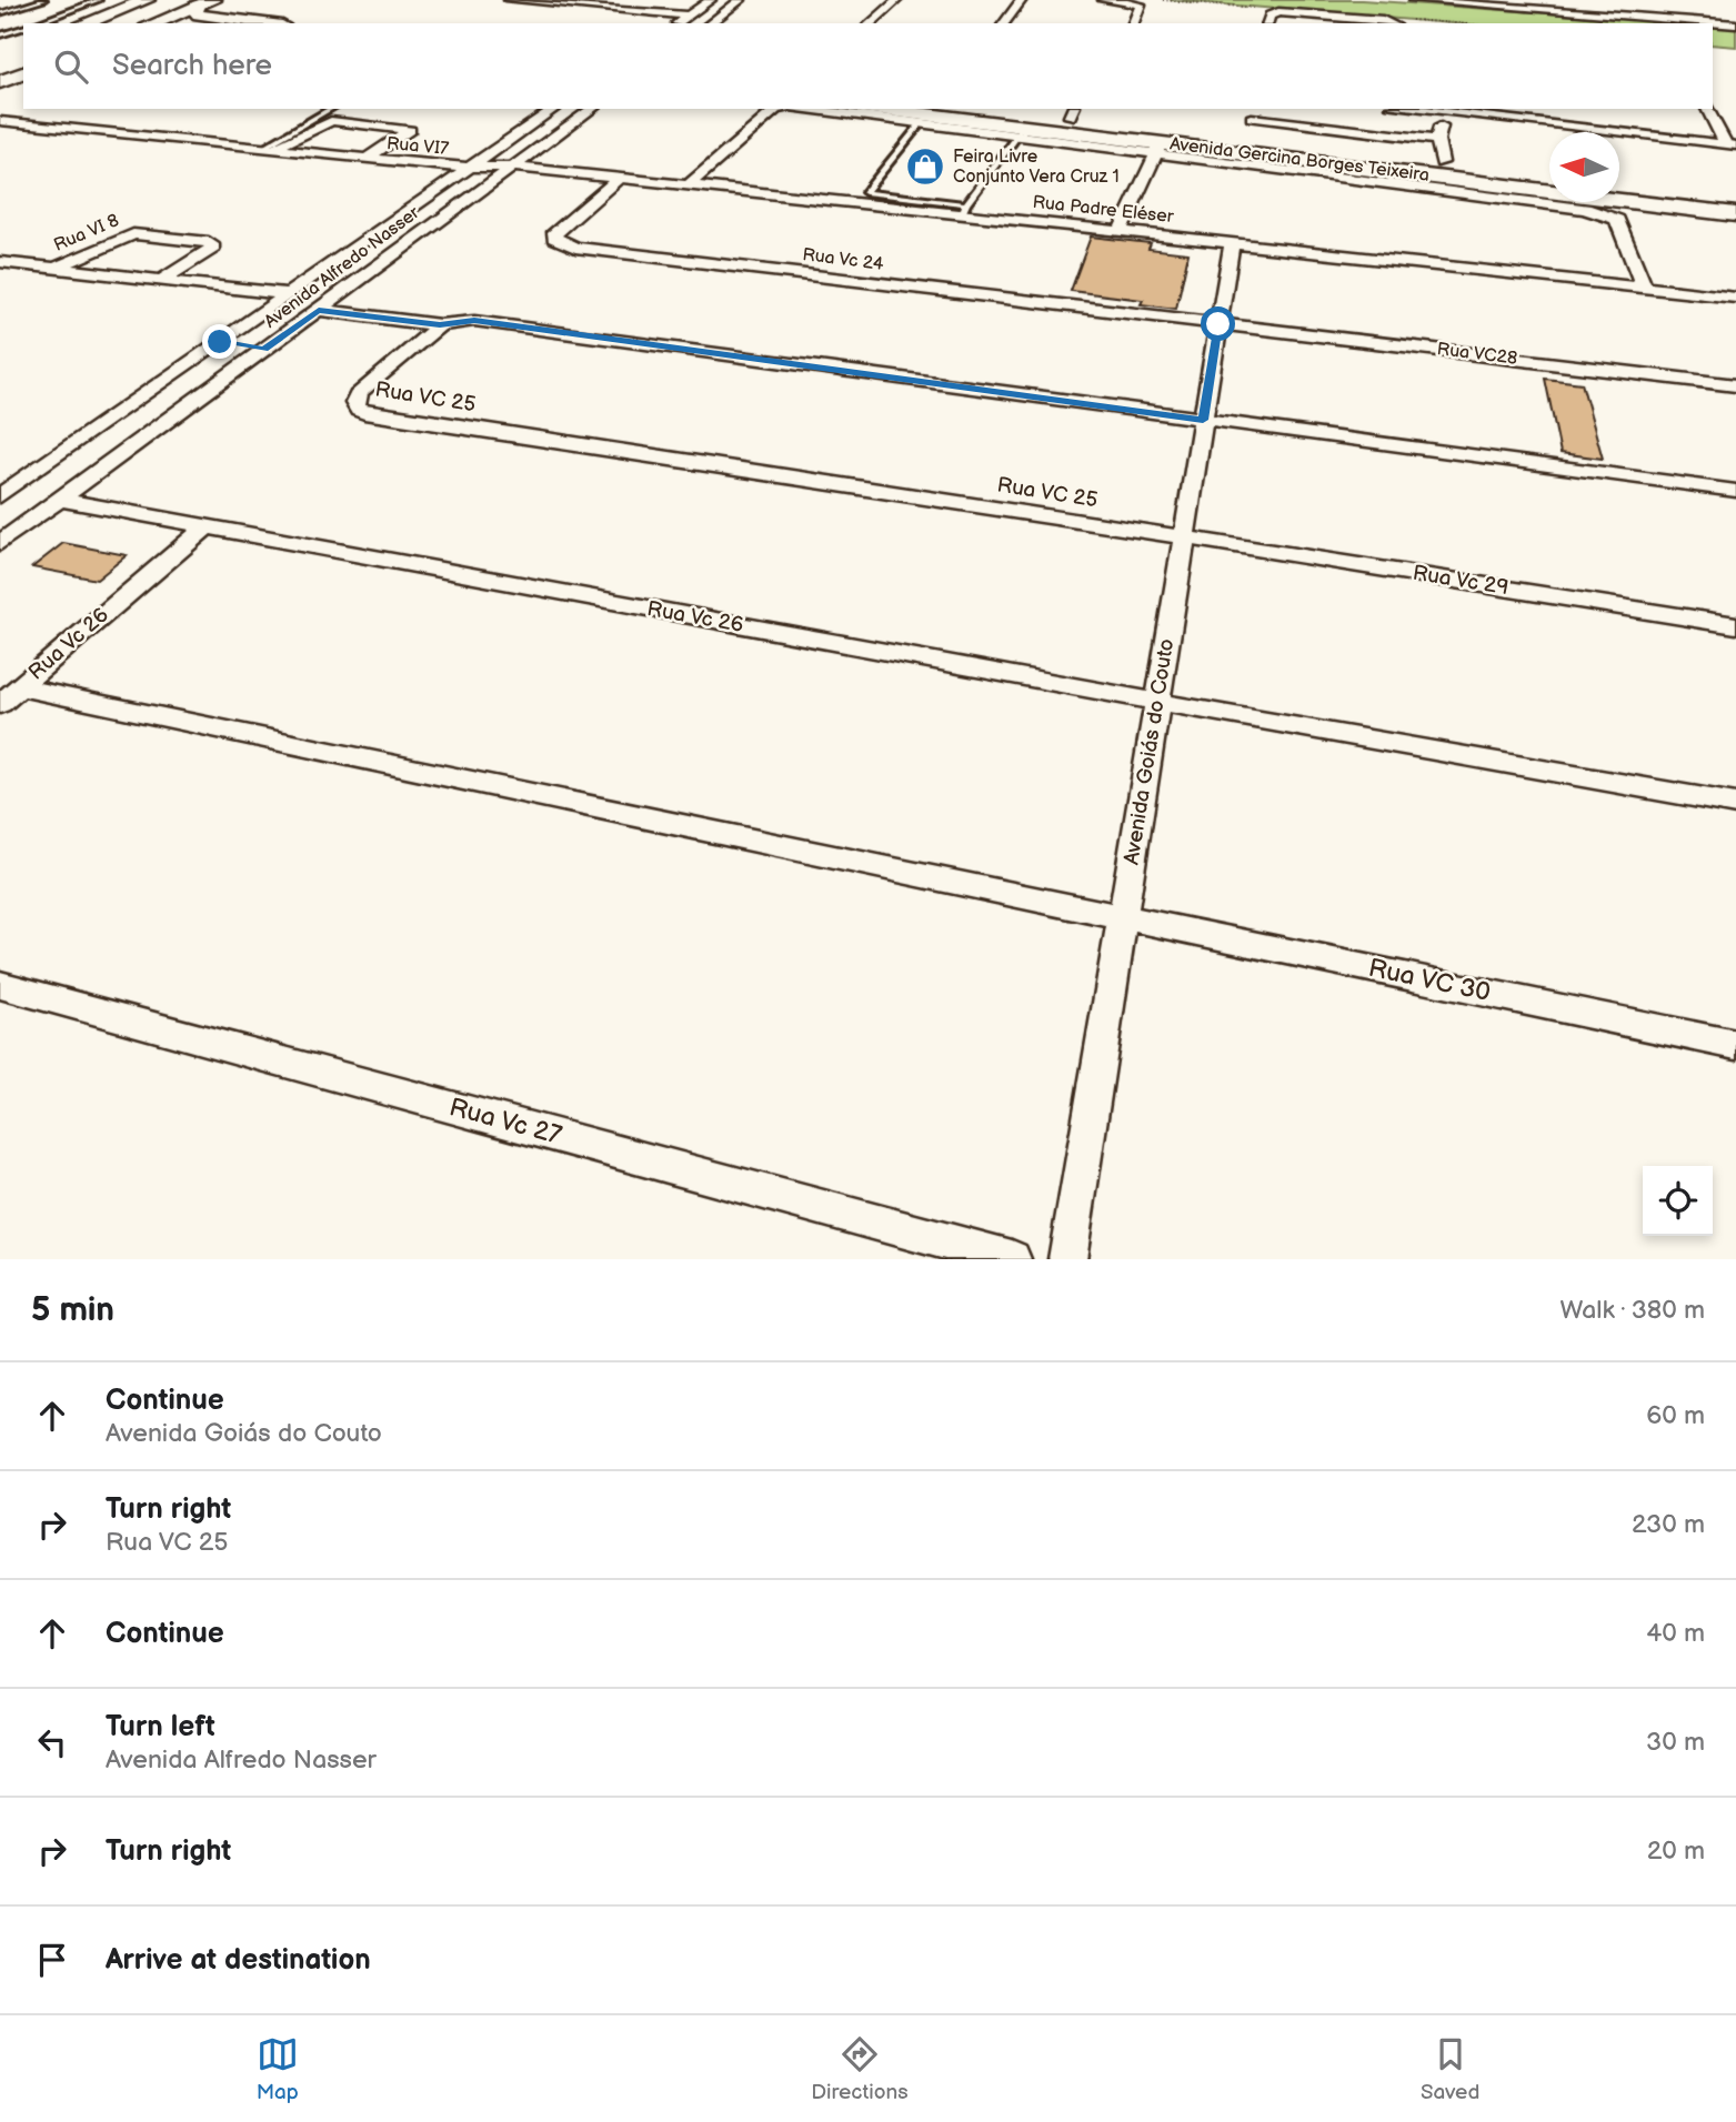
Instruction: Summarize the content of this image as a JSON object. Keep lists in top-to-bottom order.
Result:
{
  "streets": {
    "main road": ["Avenida Gercina Borges Teixeira"],
    "street": [
      "Rua VI7",
      "Rua Padre Eléser",
      "Rua VI 8",
      "Rua Vc 24",
      "Avenida Alfredo Nasser",
      "Rua VC28",
      "Rua VC 25",
      "Rua Vc 29",
      "Rua Vc 26",
      "Avenida Goiás do Couto",
      "Rua VC 30",
      "Rua Vc 27"
    ]
  },
  "crossings": [
    ["Rua VI7", "Rua Padre Eléser"],
    ["Rua VI7", "Avenida Alfredo Nasser"],
    ["Rua Padre Eléser", "Rua Vc 24"],
    ["Rua Padre Eléser", "Avenida Alfredo Nasser"],
    ["Rua Padre Eléser", "Avenida Goiás do Couto"],
    ["Rua VI 8", "Avenida Alfredo Nasser"],
    ["Rua Vc 24", "Rua VC28"],
    ["Rua Vc 24", "Avenida Goiás do Couto"],
    ["Rua VC28", "Avenida Goiás do Couto"],
    ["Rua VC 25", "Rua Vc 29"],
    ["Rua VC 25", "Avenida Goiás do Couto"],
    ["Rua Vc 29", "Avenida Goiás do Couto"],
    ["Rua Vc 26", "Avenida Goiás do Couto"],
    ["Rua Vc 26", "Rua VC 30"],
    ["Avenida Goiás do Couto", "Rua VC 30"]
  ],
  "places": {
    "shop": ["Feira Livre Conjunto Vera Cruz 1"]
  },
  "north": "left",
  "page": {
    "search": "Search here",
    "heading": ["5 min", "Walk · 380 m"],
    "list": [
      ["Continue", "Avenida Goiás do Couto", "60 m"],
      ["Turn right", "Rua VC 25", "230 m"],
      ["Continue", "40 m"],
      ["Turn left", "Avenida Alfredo Nasser", "30 m"],
      ["Turn right", "20 m"],
      "Arrive at destination"
    ],
    "nav": ["Map", "Directions", "Saved"]
  }
}
